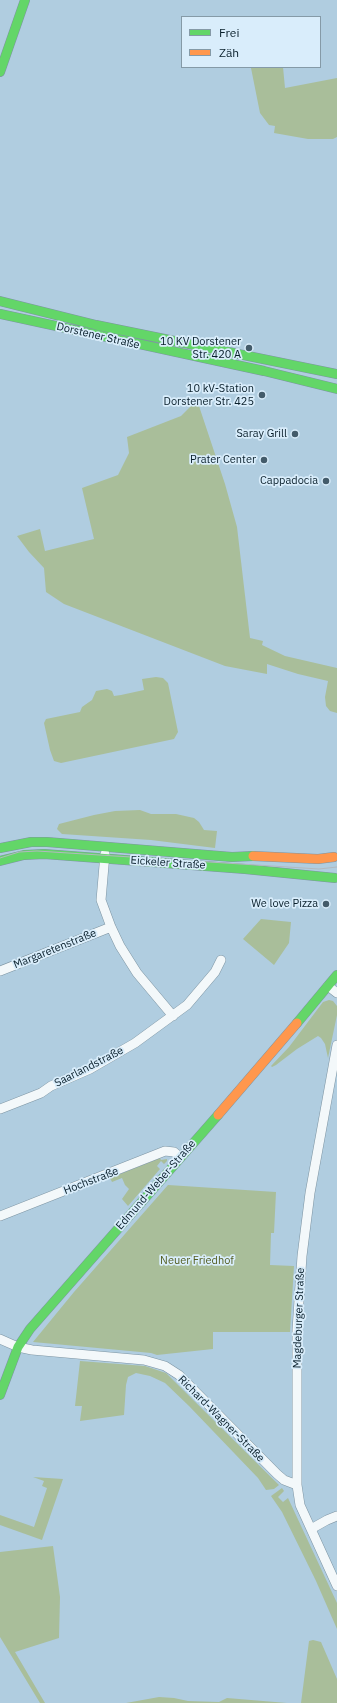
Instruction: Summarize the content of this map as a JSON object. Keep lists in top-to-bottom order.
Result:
{
  "streets": {
    "main road": ["Dorstener Straße", "Eickeler Straße", "Edmund-Weber-Straße"],
    "street": [
      "Margaretenstraße",
      "Saarlandstraße",
      "Hochstraße",
      "Magdeburger Straße",
      "Richard-Wagner-Straße"
    ]
  },
  "crossings": [
    ["Hochstraße", "Edmund-Weber-Straße"],
    ["Edmund-Weber-Straße", "Richard-Wagner-Straße"],
    ["Magdeburger Straße", "Richard-Wagner-Straße"]
  ],
  "parks": ["Neuer Friedhof"],
  "places": [
    "10 KV Dorstener Str. 420 A",
    "10 kV-Station Dorstener Str. 425",
    "Saray Grill",
    "Prater Center",
    "Cappadocia",
    "We love Pizza"
  ],
  "legend": ["Frei", "Zäh"]
}
